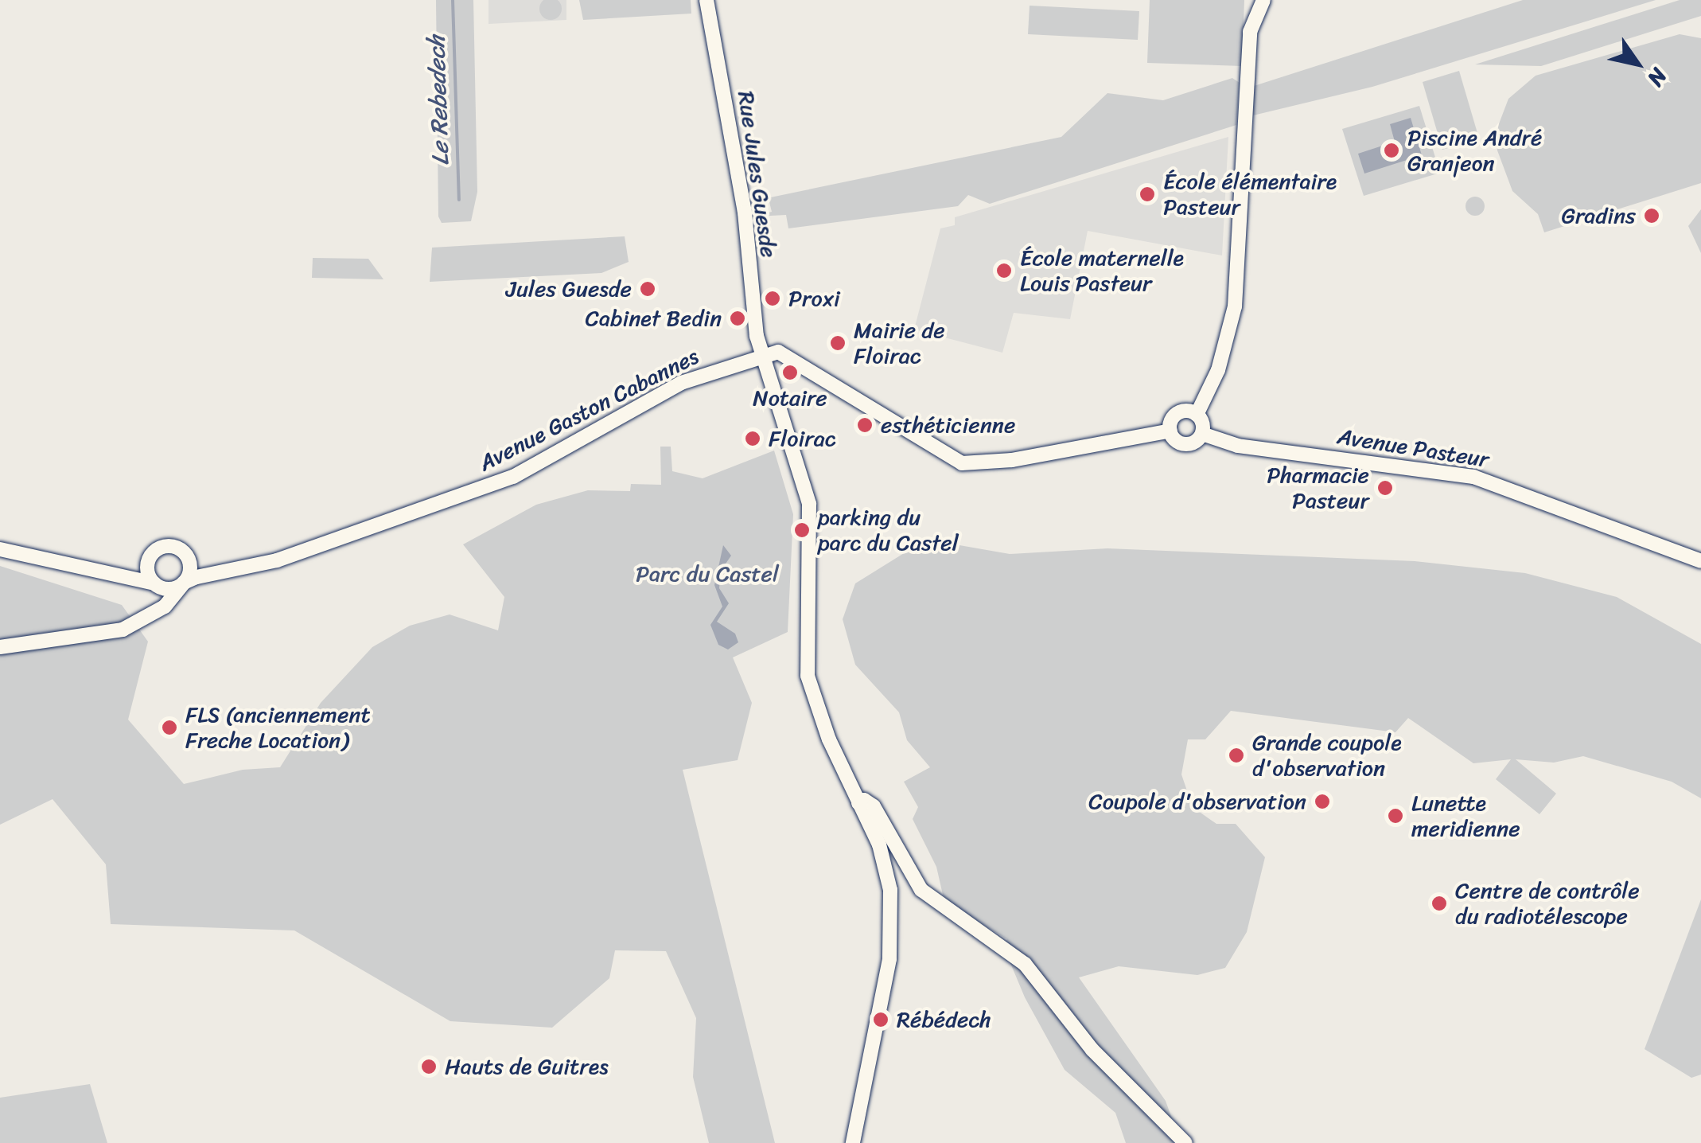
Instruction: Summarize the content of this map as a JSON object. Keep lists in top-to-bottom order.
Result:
{
  "streets": {
    "street": ["Rue Jules Guesde", "Avenue Gaston Cabannes", "Avenue Pasteur"]
  },
  "crossings": [
    ["Rue Jules Guesde", "Avenue Gaston Cabannes"]
  ],
  "water": ["Le Rebedech"],
  "parks": ["Parc du Castel"],
  "places": [
    "Piscine André Granjeon",
    "École élémentaire Pasteur",
    "Gradins",
    "École maternelle Louis Pasteur",
    "Jules Guesde",
    "Proxi",
    "Cabinet Bedin",
    "Mairie de Floirac",
    "Notaire",
    "esthéticienne",
    "Floirac",
    "Pharmacie Pasteur",
    "parking du parc du Castel",
    "FLS (anciennement Freche Location)",
    "Grande coupole d'observation",
    "Coupole d'observation",
    "Lunette meridienne",
    "Centre de contrôle du radiotélescope",
    "Rébédech",
    "Hauts de Guitres"
  ],
  "north": "bottom right"
}
